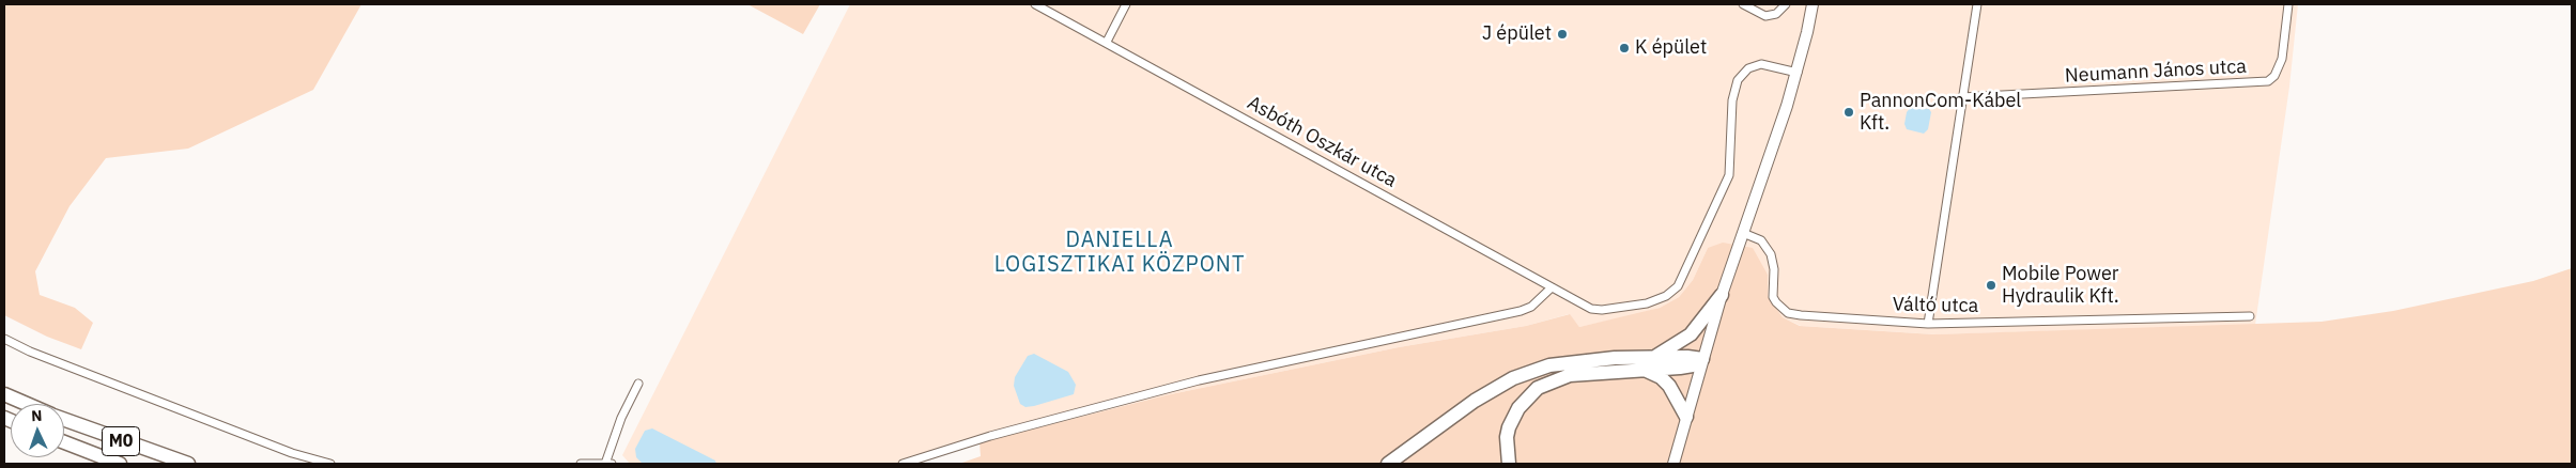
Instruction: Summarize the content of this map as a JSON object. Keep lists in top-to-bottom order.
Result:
{
  "streets": {
    "highway": ["M0"],
    "street": ["Neumann János utca", "Asbóth Oszkár utca", "Váltó utca"]
  },
  "districts": ["DANIELLA LOGISZTIKAI KÖZPONT"],
  "places": [
    "J épület",
    "K épület",
    "PannonCom-Kábel Kft.",
    "Mobile Power Hydraulik Kft."
  ],
  "north": "top"
}
